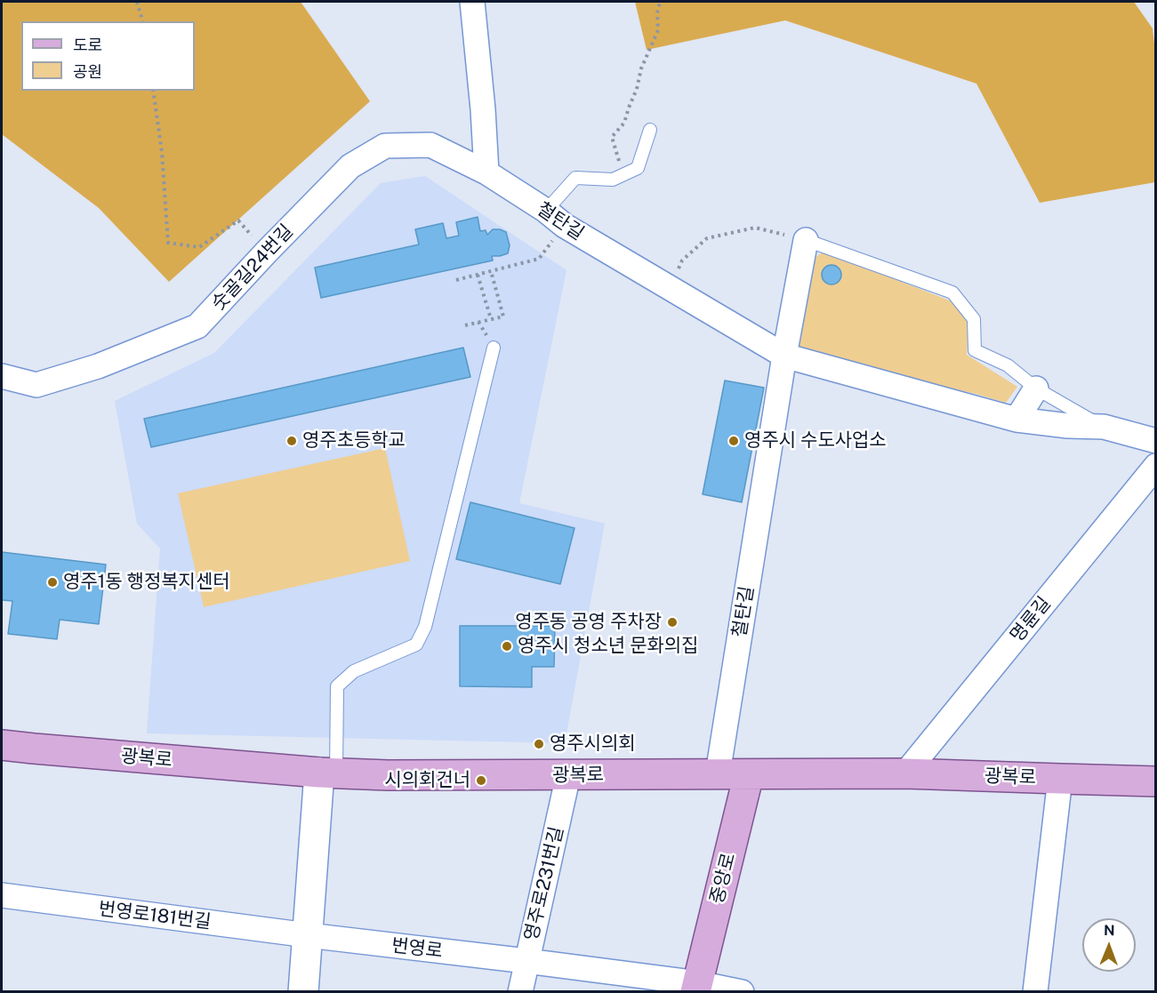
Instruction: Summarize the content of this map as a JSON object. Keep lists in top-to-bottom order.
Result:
{
  "streets": {
    "main road": ["광복로", "중앙로"],
    "street": [
      "철탄길",
      "숫골길24번길",
      "명륜길",
      "영주로231번길",
      "번영로181번길",
      "번영로"
    ]
  },
  "crossings": [
    ["철탄길", "숫골길24번길"],
    ["철탄길", "광복로"],
    ["명륜길", "광복로"],
    ["광복로", "중앙로"],
    ["광복로", "영주로231번길"],
    ["영주로231번길", "번영로"],
    ["번영로181번길", "번영로"]
  ],
  "places": [
    "영주초등학교",
    "영주시 수도사업소",
    "영주1동 행정복지센터",
    "영주동 공영 주차장",
    "영주시 청소년 문화의집",
    "영주시의회",
    "시의회건너"
  ],
  "legend": ["도로", "공원"],
  "north": "top"
}
